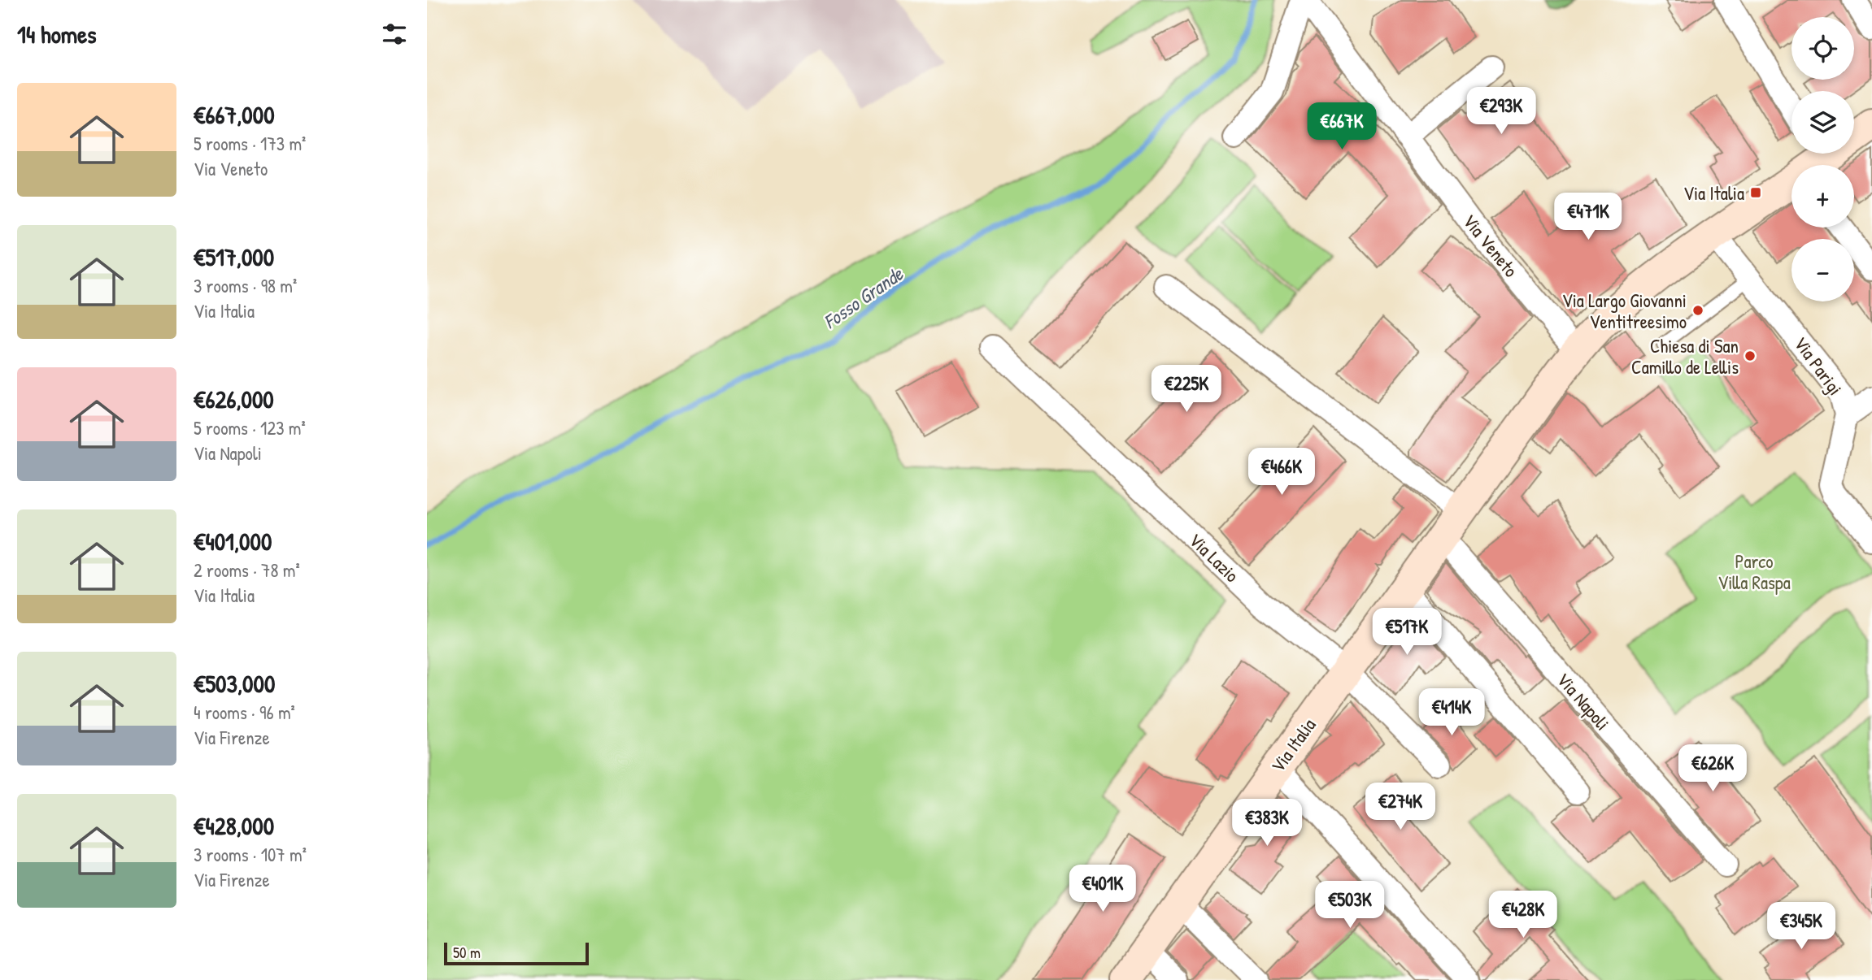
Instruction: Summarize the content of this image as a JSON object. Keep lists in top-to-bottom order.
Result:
{
  "streets": {
    "main road": ["Via Italia"],
    "street": [
      "Via Veneto",
      "Via Parigi",
      "Via Lazio",
      "Via Napoli"
    ]
  },
  "crossings": [
    ["Via Veneto", "Via Italia"],
    ["Via Parigi", "Via Italia"],
    ["Via Lazio", "Via Italia"],
    ["Via Napoli", "Via Italia"]
  ],
  "water": ["Fosso Grande"],
  "parks": ["Parco Villa Raspa"],
  "places": {
    "transit": ["Via Italia"],
    "other": ["Via Largo Giovanni Ventitreesimo", "Chiesa di San Camillo de Lellis"]
  },
  "scale_bar": "50 m",
  "page": {
    "heading": "14 homes",
    "map_buttons": ["+", "−"],
    "list": [
      {
        "name": "€667,000",
        "note": "5 rooms · 173 m² · Via Veneto"
      },
      {
        "name": "€517,000",
        "note": "3 rooms · 98 m² · Via Italia"
      },
      {
        "name": "€626,000",
        "note": "5 rooms · 123 m² · Via Napoli"
      },
      {
        "name": "€401,000",
        "note": "2 rooms · 78 m² · Via Italia"
      },
      {
        "name": "€503,000",
        "note": "4 rooms · 96 m² · Via Firenze"
      },
      {
        "name": "€428,000",
        "note": "3 rooms · 107 m² · Via Firenze"
      }
    ],
    "price": [
      "€293K",
      "€667K",
      "€471K",
      "€225K",
      "€466K",
      "€517K",
      "€414K",
      "€626K",
      "€274K",
      "€383K",
      "€401K",
      "€503K",
      "€428K",
      "€345K"
    ],
    "scale": "50 m"
  }
}
